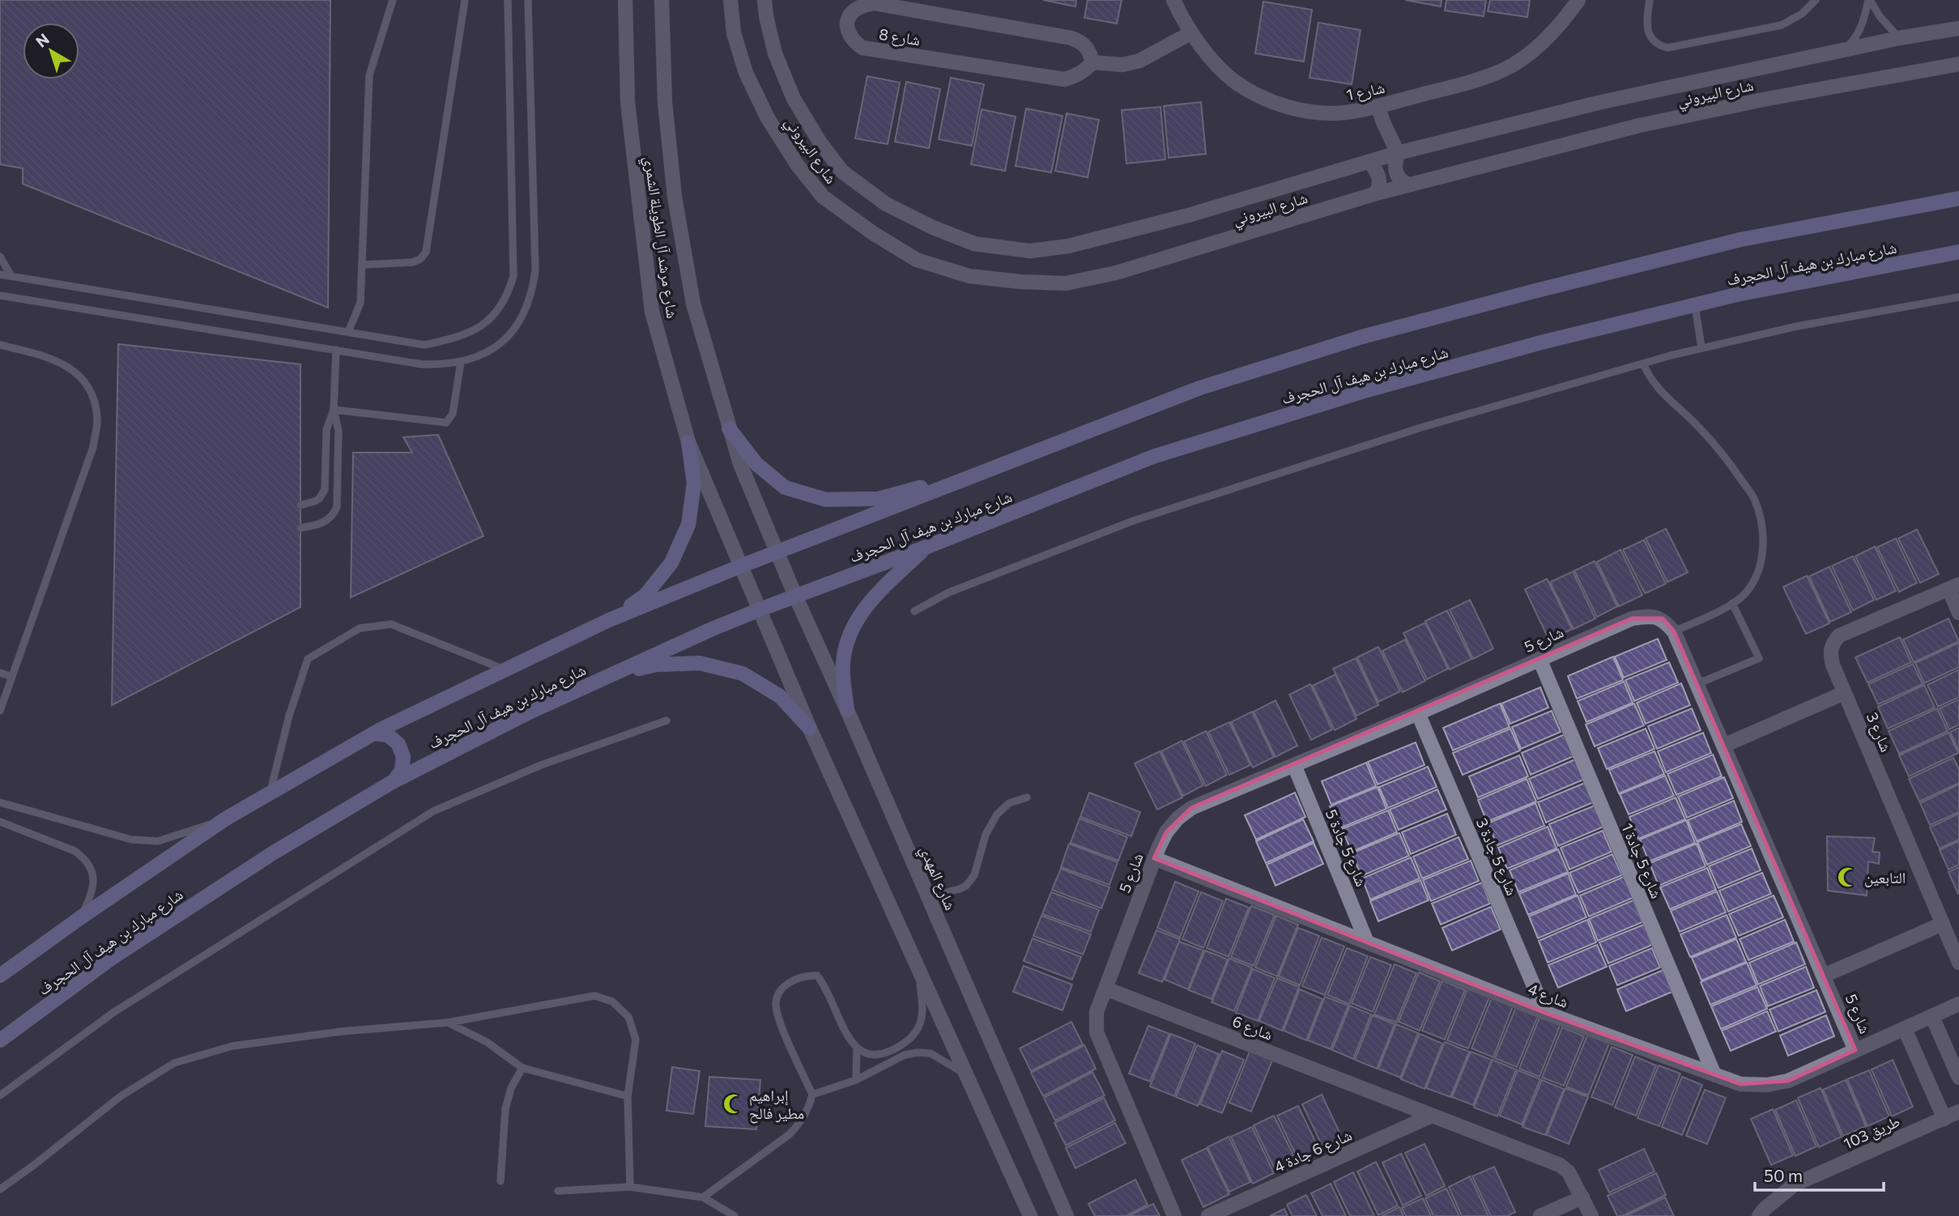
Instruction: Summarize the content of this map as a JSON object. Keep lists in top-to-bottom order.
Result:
{
  "streets": {
    "main road": ["شارع مبارك بن هيف آل الحجرف"],
    "street": [
      "شارع 8",
      "شارع 1",
      "شارع البيروني",
      "شارع مرشد آل الطويلة الشمري",
      "شارع 5",
      "شارع 3",
      "شارع 5 جادة 5",
      "شارع 5 جادة 3",
      "شارع 5 جادة 1",
      "شارع المهدي",
      "شارع 4",
      "شارع 6",
      "طريق 103",
      "شارع 6 جادة 4"
    ]
  },
  "crossings": [
    ["شارع مرشد آل الطويلة الشمري", "شارع مبارك بن هيف آل الحجرف"],
    ["شارع مرشد آل الطويلة الشمري", "شارع المهدي"],
    ["شارع مبارك بن هيف آل الحجرف", "شارع المهدي"],
    ["شارع 5", "شارع 5 جادة 5"],
    ["شارع 5", "شارع 5 جادة 3"],
    ["شارع 5", "شارع 5 جادة 1"],
    ["شارع 5", "شارع 4"],
    ["شارع 5", "شارع 6"],
    ["شارع 5 جادة 5", "شارع 4"],
    ["شارع 5 جادة 3", "شارع 4"],
    ["شارع 5 جادة 1", "شارع 4"],
    ["شارع 6", "شارع 6 جادة 4"]
  ],
  "places": {
    "mosque": ["التابعين", "إبراهيم مطير فالح"]
  },
  "scale_bar": "50 m",
  "north": "top left"
}
